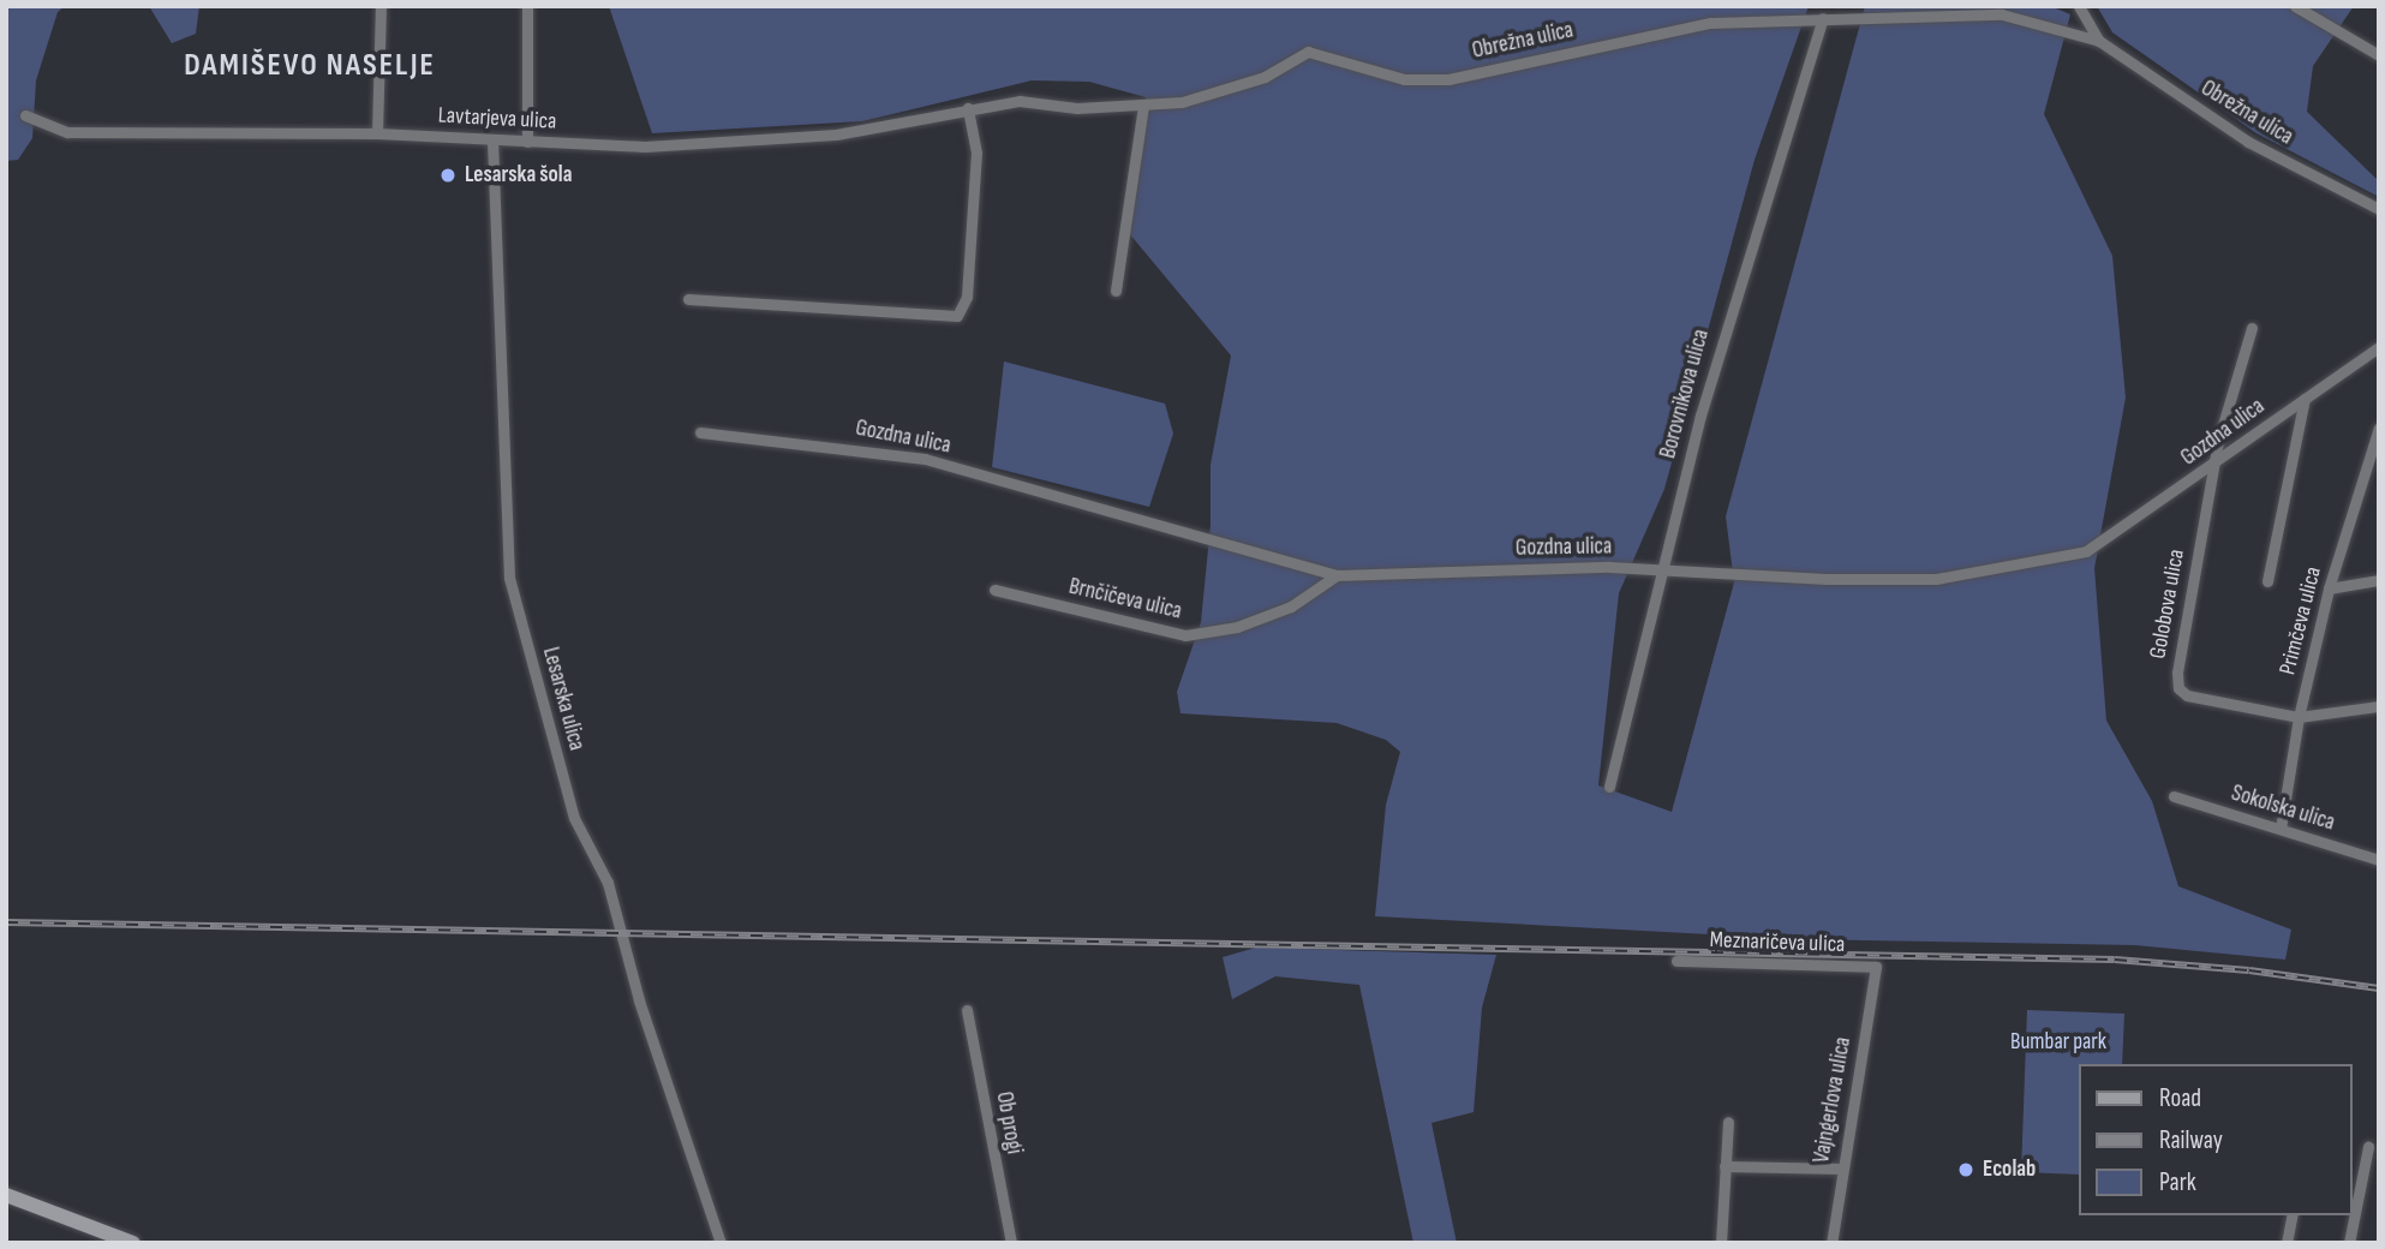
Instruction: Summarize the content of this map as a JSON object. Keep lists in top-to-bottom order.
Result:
{
  "streets": {
    "street": [
      "Obrežna ulica",
      "Lavtarjeva ulica",
      "Borovnikova ulica",
      "Gozdna ulica",
      "Brnčičeva ulica",
      "Golobova ulica",
      "Primčeva ulica",
      "Lesarska ulica",
      "Sokolska ulica",
      "Meznaričeva ulica",
      "Vajngerlova ulica",
      "Ob progi"
    ]
  },
  "crossings": [
    ["Obrežna ulica", "Lavtarjeva ulica"],
    ["Obrežna ulica", "Borovnikova ulica"],
    ["Lavtarjeva ulica", "Lesarska ulica"],
    ["Borovnikova ulica", "Gozdna ulica"],
    ["Gozdna ulica", "Brnčičeva ulica"],
    ["Gozdna ulica", "Golobova ulica"],
    ["Golobova ulica", "Primčeva ulica"],
    ["Primčeva ulica", "Sokolska ulica"],
    ["Meznaričeva ulica", "Vajngerlova ulica"]
  ],
  "districts": ["DAMIŠEVO NASELJE"],
  "parks": ["Bumbar park"],
  "places": ["Lesarska šola", "Ecolab"],
  "legend": ["Road", "Railway", "Park"]
}
